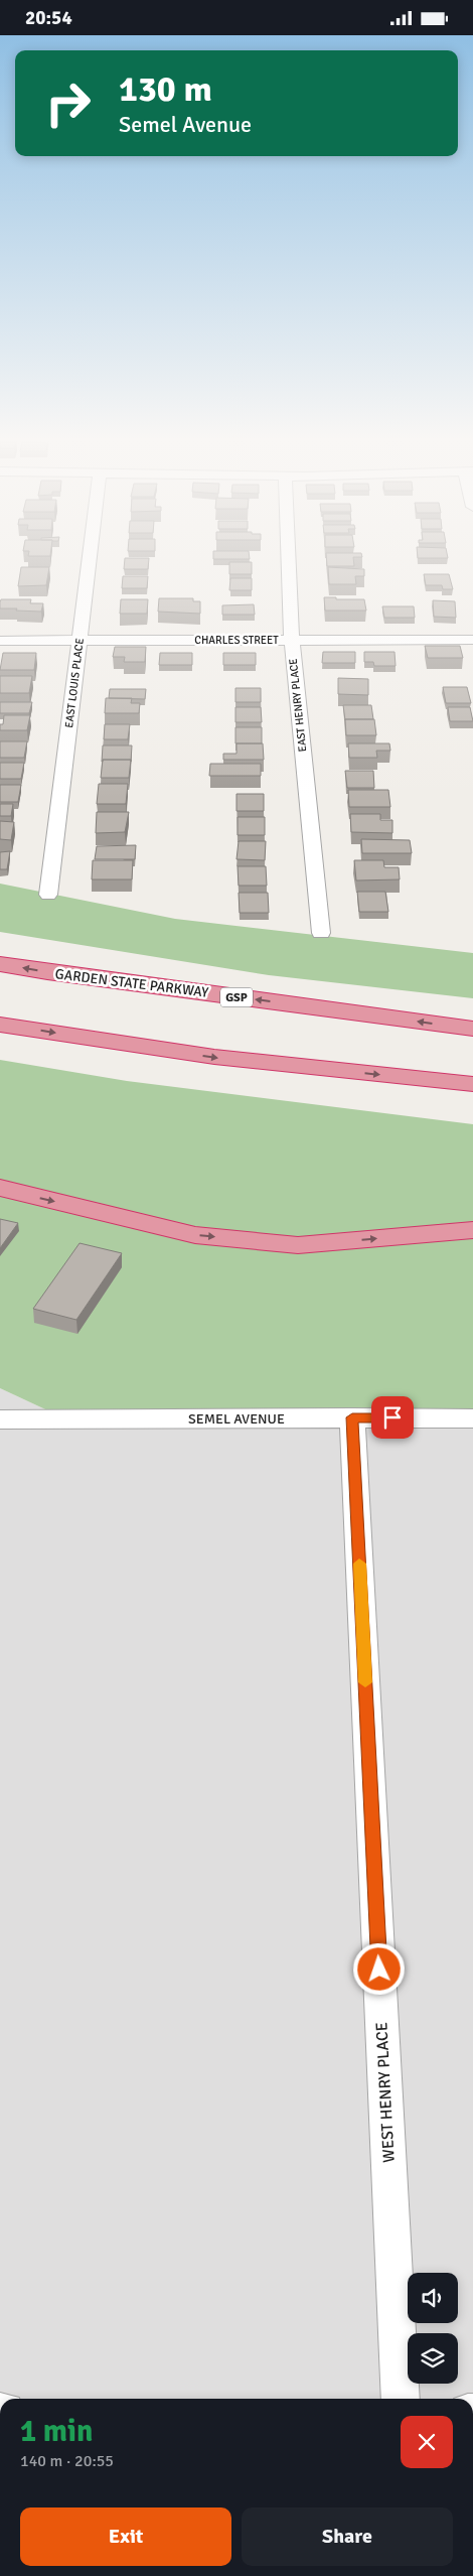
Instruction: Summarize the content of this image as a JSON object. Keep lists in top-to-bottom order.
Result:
{
  "streets": {
    "highway": ["GARDEN STATE PARKWAY", "GSP"],
    "street": [
      "CHARLES STREET",
      "EAST LOUIS PLACE",
      "EAST HENRY PLACE",
      "SEMEL AVENUE",
      "WEST HENRY PLACE"
    ]
  },
  "crossings": [
    ["CHARLES STREET", "EAST LOUIS PLACE"],
    ["CHARLES STREET", "EAST HENRY PLACE"],
    ["SEMEL AVENUE", "WEST HENRY PLACE"]
  ],
  "page": {
    "status": "20:54",
    "turn": ["130 m", "Semel Avenue"],
    "heading": ["1 min", "140 m · 20:55"],
    "buttons": ["Exit", "Share"]
  }
}
